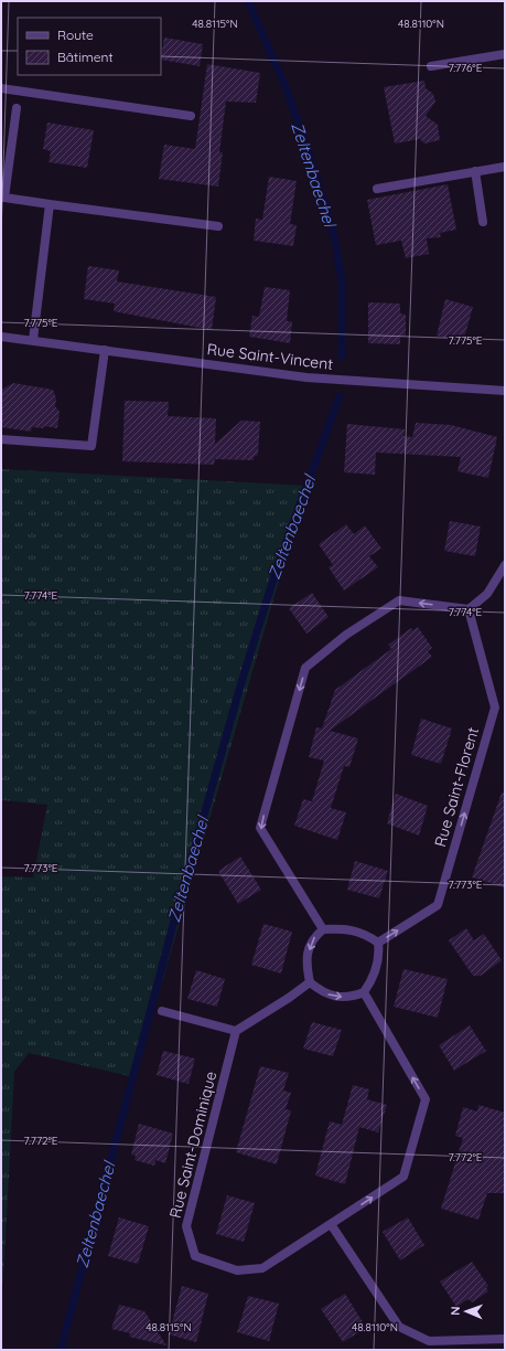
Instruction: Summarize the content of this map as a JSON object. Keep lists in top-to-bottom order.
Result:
{
  "streets": {
    "street": ["Rue Saint-Vincent", "Rue Saint-Florent", "Rue Saint-Dominique"]
  },
  "one_way": ["Rue Saint-Florent"],
  "water": ["Zeltenbaechel"],
  "legend": ["Route", "Bâtiment"],
  "north": "left",
  "coordinates": [
    "48.8115°N",
    "48.8110°N",
    "7.776°E",
    "7.775°E",
    "7.774°E",
    "7.773°E",
    "7.772°E"
  ]
}
